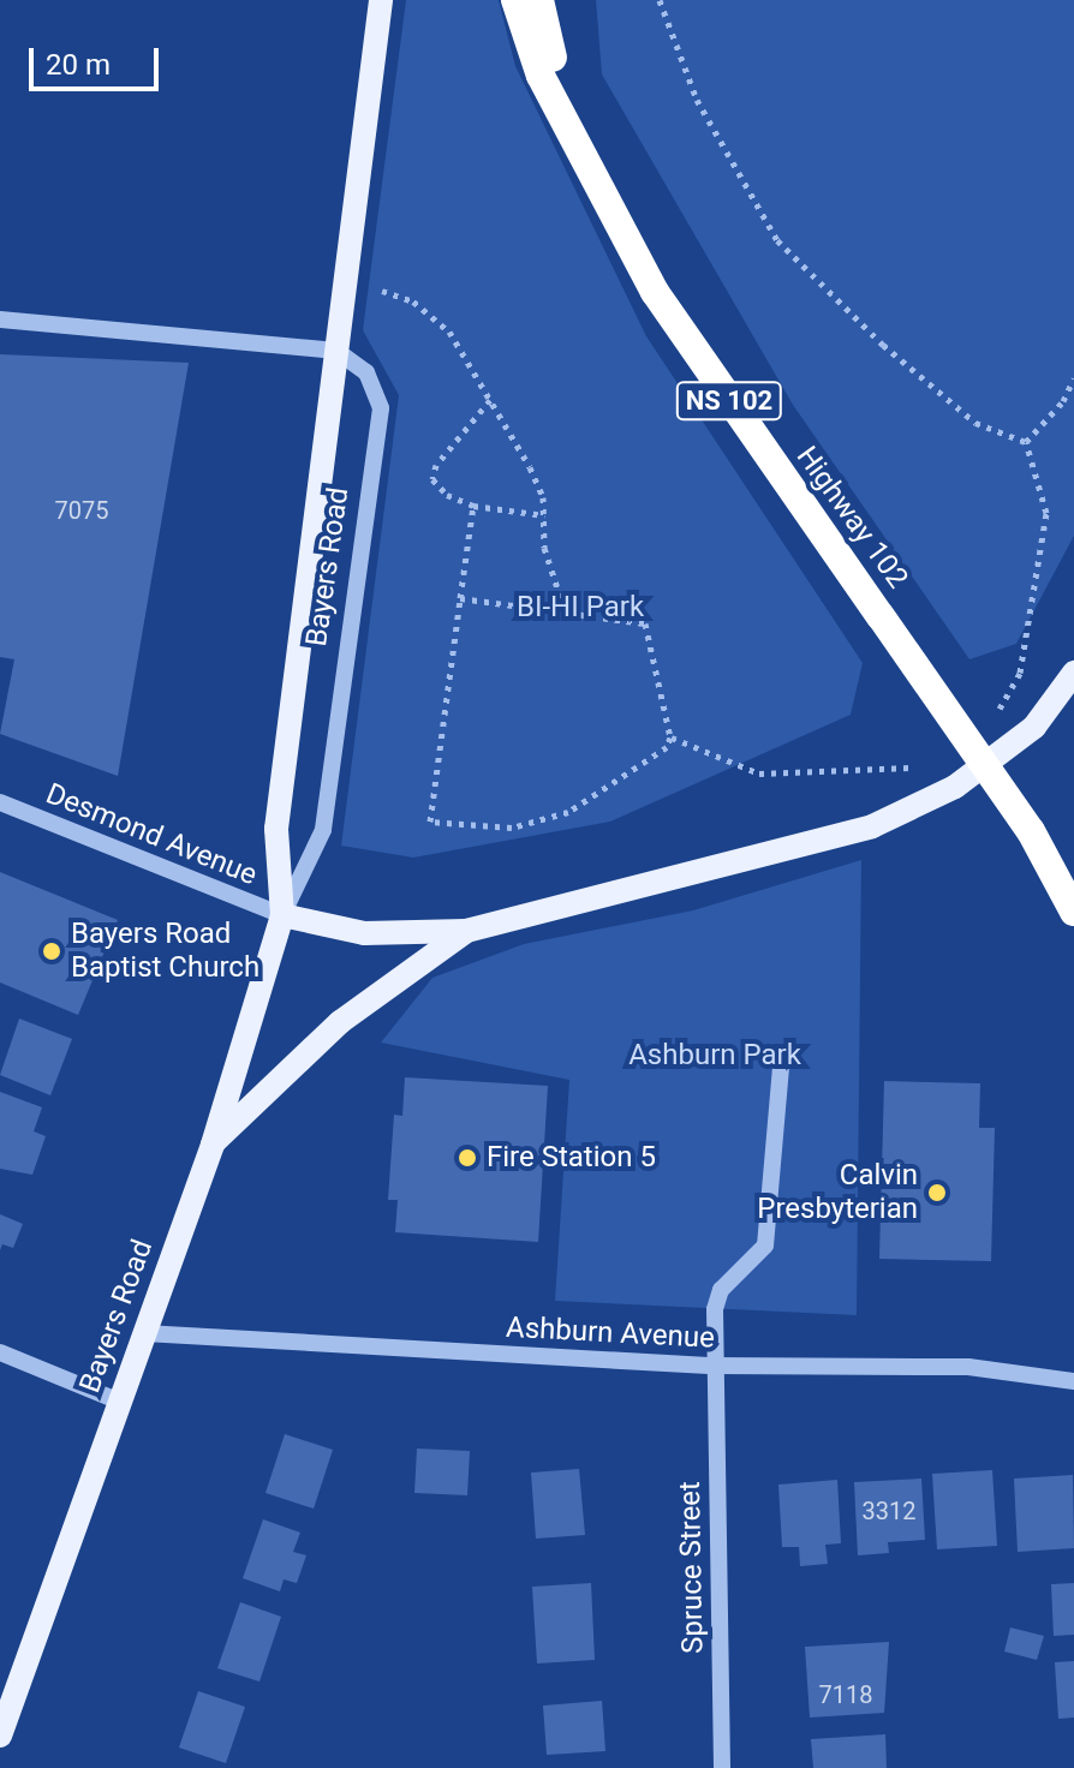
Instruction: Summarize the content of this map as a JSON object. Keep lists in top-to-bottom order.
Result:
{
  "streets": {
    "highway": ["NS 102", "Highway 102"],
    "main road": ["Bayers Road"],
    "street": ["Desmond Avenue", "Ashburn Avenue", "Spruce Street"]
  },
  "crossings": [
    ["NS 102", "Highway 102"],
    ["Bayers Road", "Desmond Avenue"],
    ["Bayers Road", "Ashburn Avenue"],
    ["Ashburn Avenue", "Spruce Street"]
  ],
  "parks": ["BI-HI Park", "Ashburn Park"],
  "places": ["Bayers Road Baptist Church", "Fire Station 5", "Calvin Presbyterian"],
  "house_numbers": ["7075", "3312", "7118"],
  "scale_bar": "20 m"
}
